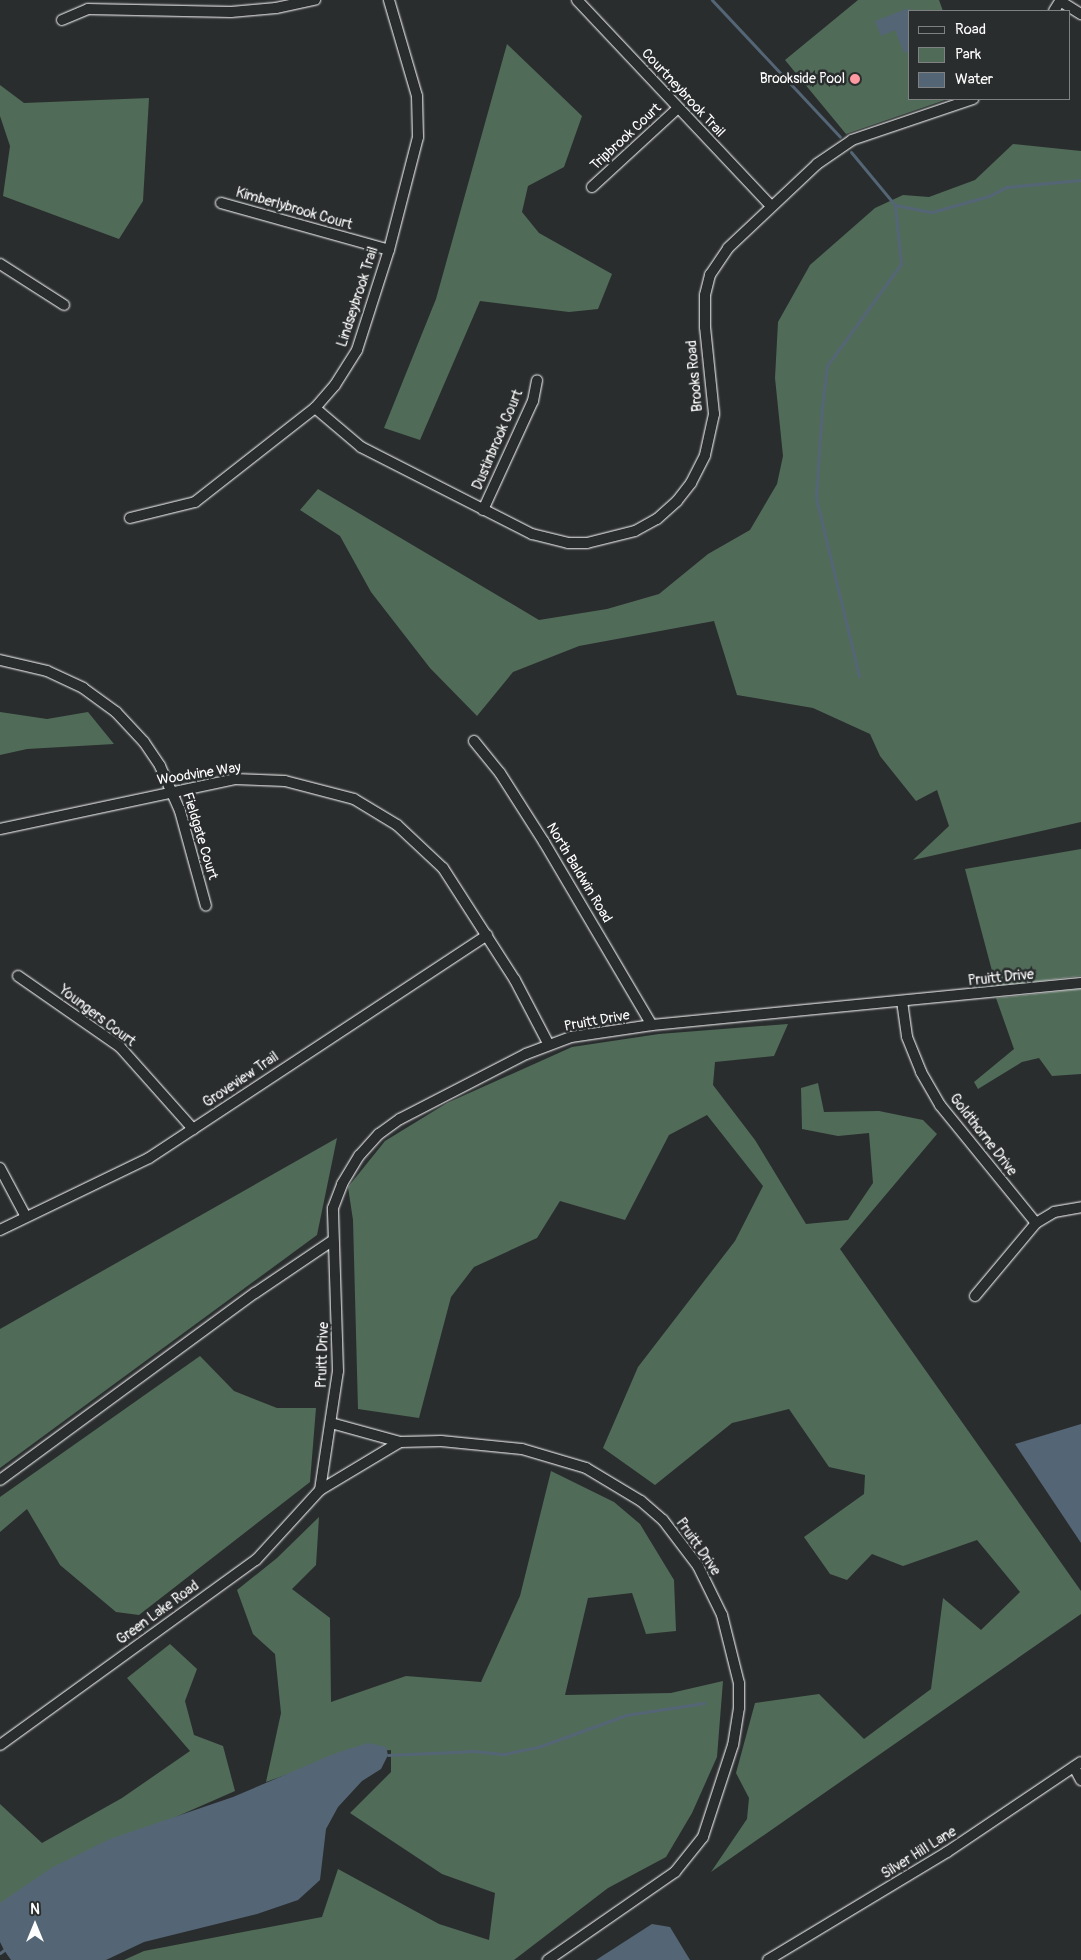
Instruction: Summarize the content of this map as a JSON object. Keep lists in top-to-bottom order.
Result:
{
  "streets": {
    "street": [
      "Courtneybrook Trail",
      "Tripbrook Court",
      "Kimberlybrook Court",
      "Lindseybrook Trail",
      "Brooks Road",
      "Dustinbrook Court",
      "Woodvine Way",
      "Fieldgate Court",
      "North Baldwin Road",
      "Pruitt Drive",
      "Youngers Court",
      "Groveview Trail",
      "Goldthorne Drive",
      "Green Lake Road",
      "Silver Hill Lane"
    ]
  },
  "crossings": [
    ["Courtneybrook Trail", "Tripbrook Court"],
    ["Courtneybrook Trail", "Brooks Road"],
    ["Kimberlybrook Court", "Lindseybrook Trail"],
    ["Lindseybrook Trail", "Brooks Road"],
    ["Brooks Road", "Dustinbrook Court"],
    ["Woodvine Way", "Fieldgate Court"],
    ["Woodvine Way", "Pruitt Drive"],
    ["Woodvine Way", "Groveview Trail"],
    ["North Baldwin Road", "Pruitt Drive"],
    ["Pruitt Drive", "Goldthorne Drive"],
    ["Pruitt Drive", "Green Lake Road"],
    ["Youngers Court", "Groveview Trail"]
  ],
  "places": ["Brookside Pool"],
  "legend": ["Road", "Park", "Water"],
  "north": "top"
}
